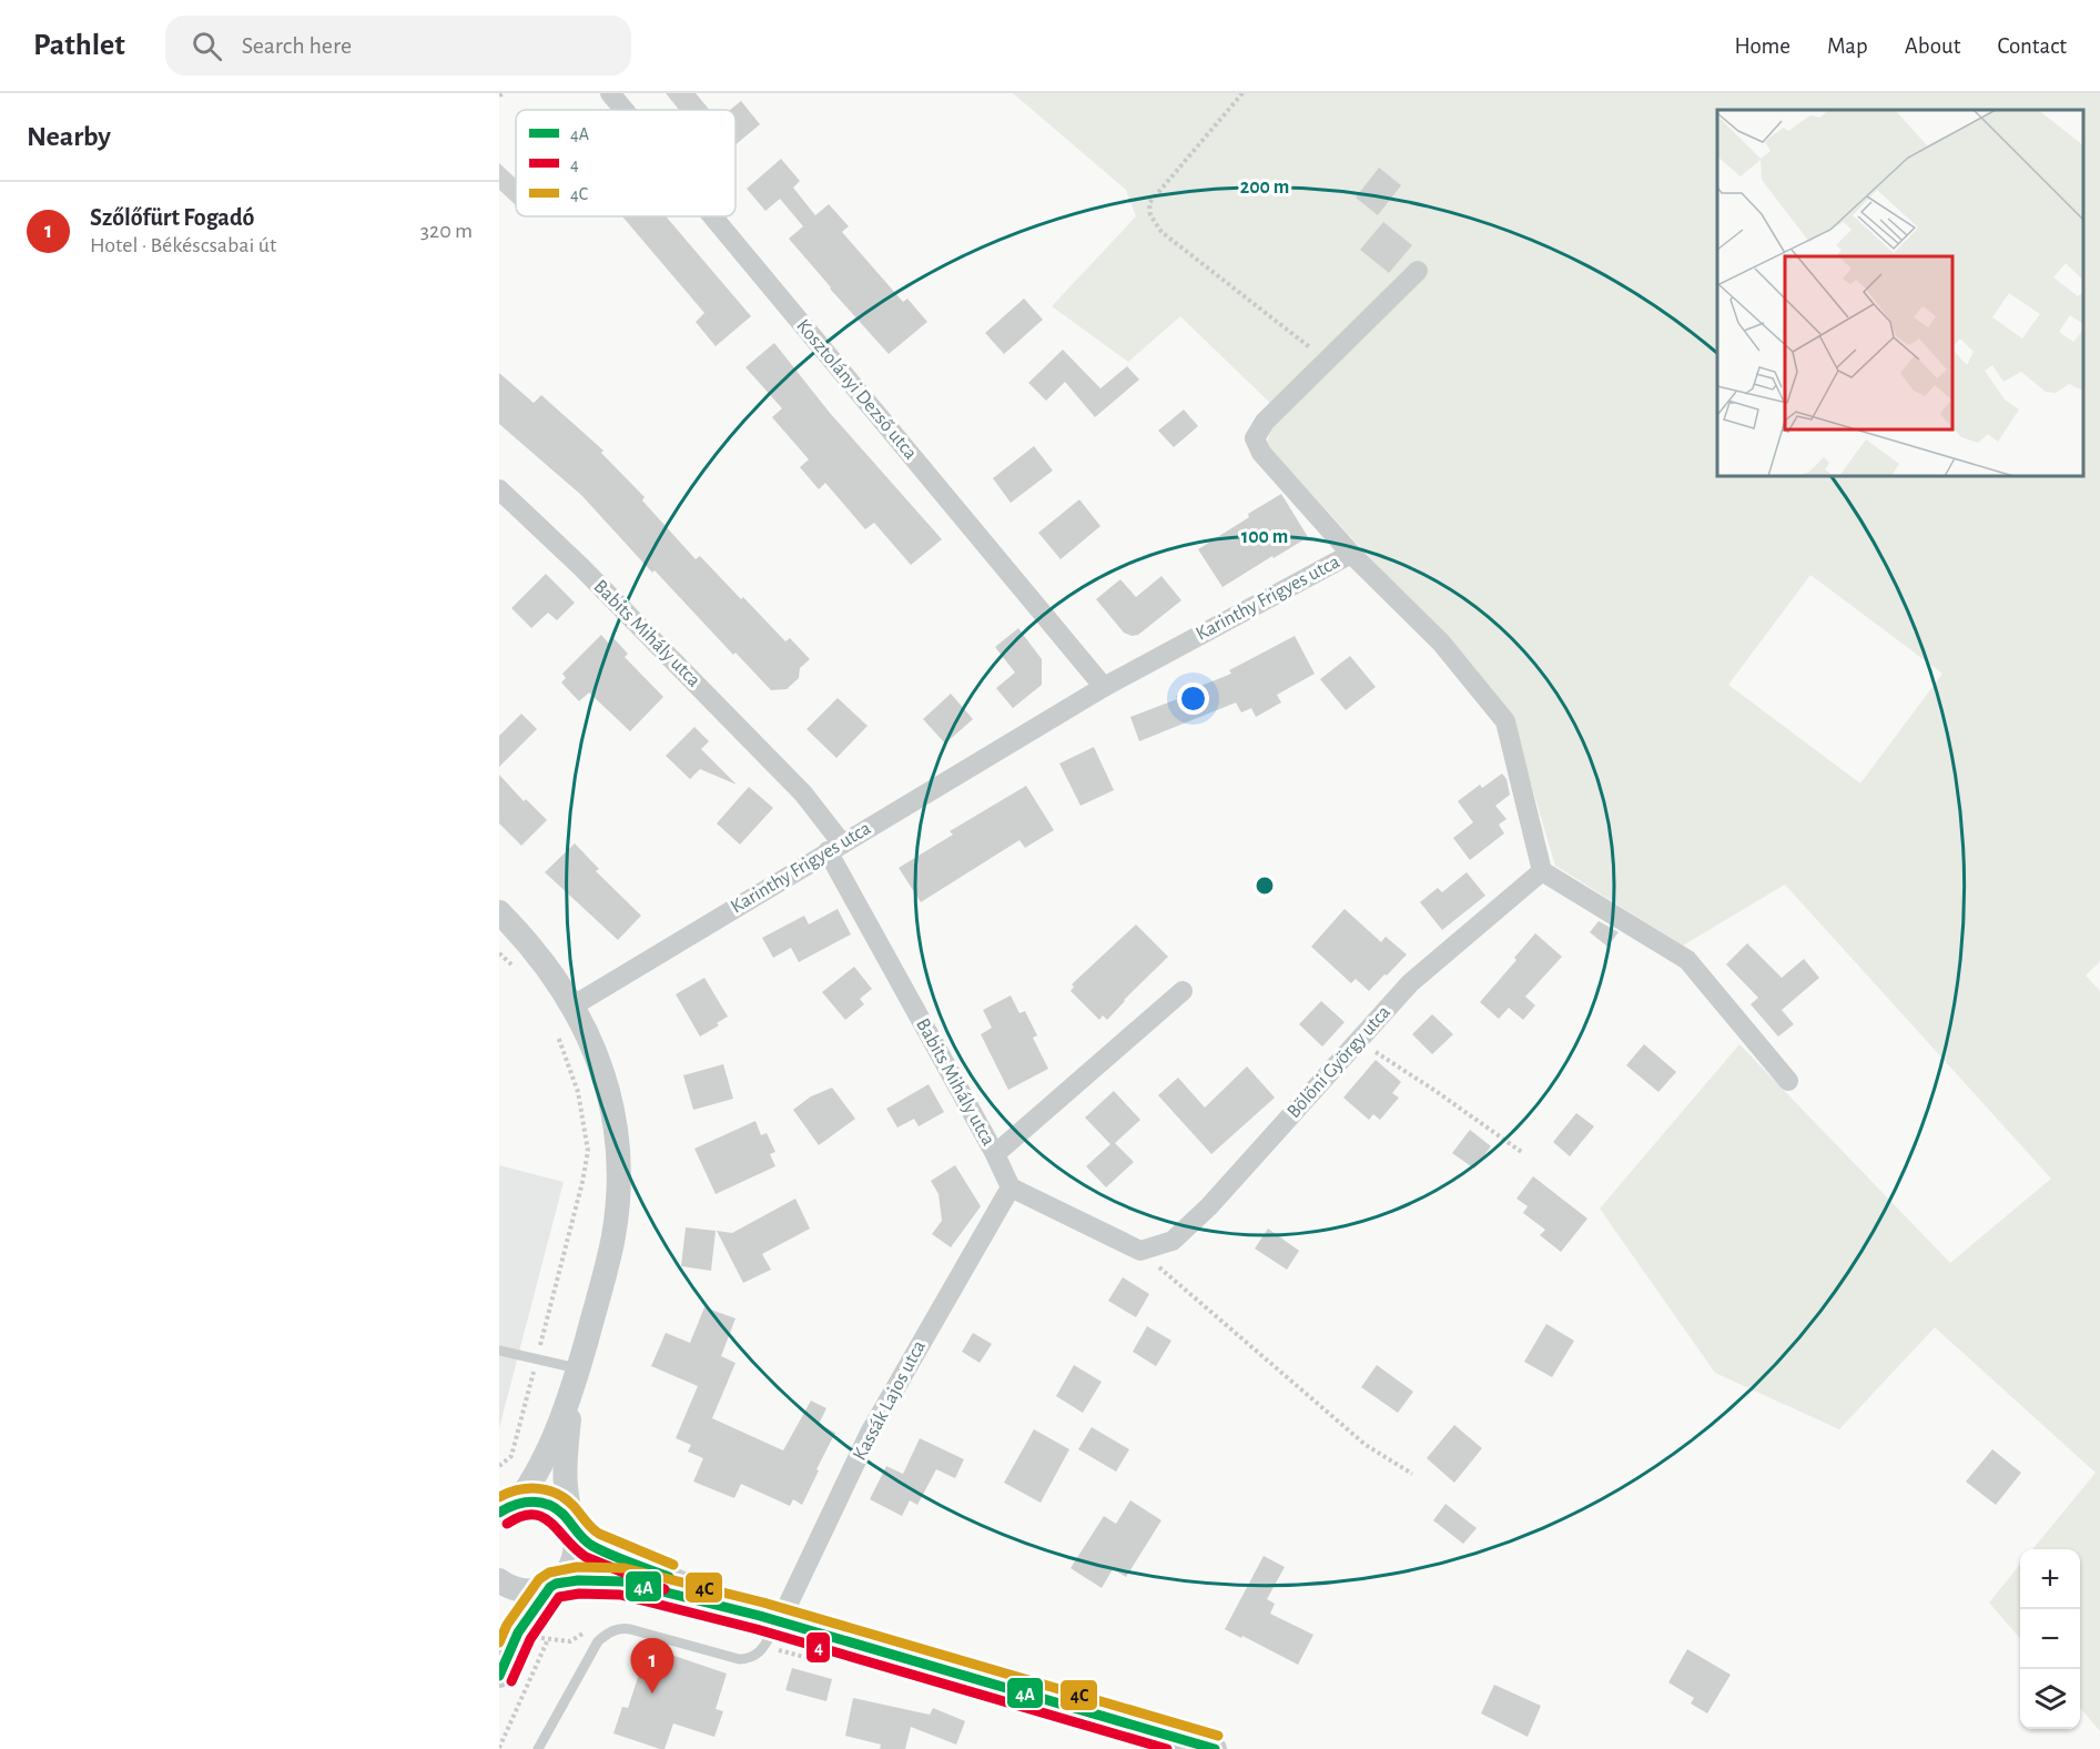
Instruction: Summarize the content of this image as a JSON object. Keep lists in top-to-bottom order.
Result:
{
  "streets": {
    "street": [
      "Kosztolányi Dezső utca",
      "Karinthy Frigyes utca",
      "Babits Mihály utca",
      "Bölöni György utca",
      "Kassák Lajos utca"
    ]
  },
  "crossings": [
    ["Kosztolányi Dezső utca", "Karinthy Frigyes utca"],
    ["Karinthy Frigyes utca", "Babits Mihály utca"],
    ["Karinthy Frigyes utca", "Bölöni György utca"],
    ["Babits Mihály utca", "Kassák Lajos utca"]
  ],
  "lines": ["transit line 4C", "transit line 4A", "transit line 4"],
  "legend": ["4A", "4", "4C"],
  "page": {
    "header": "Pathlet",
    "search": "Search here",
    "nav": [
      "Home",
      "Map",
      "About",
      "Contact"
    ],
    "heading": "Nearby",
    "list": [
      {
        "mark": "1",
        "name": "Szőlőfürt Fogadó",
        "note": "Hotel · Békéscsabai út",
        "value": "320 m"
      }
    ],
    "map_buttons": ["+", "−"],
    "pins": "1"
  },
  "rings": ["200 m", "100 m"]
}
